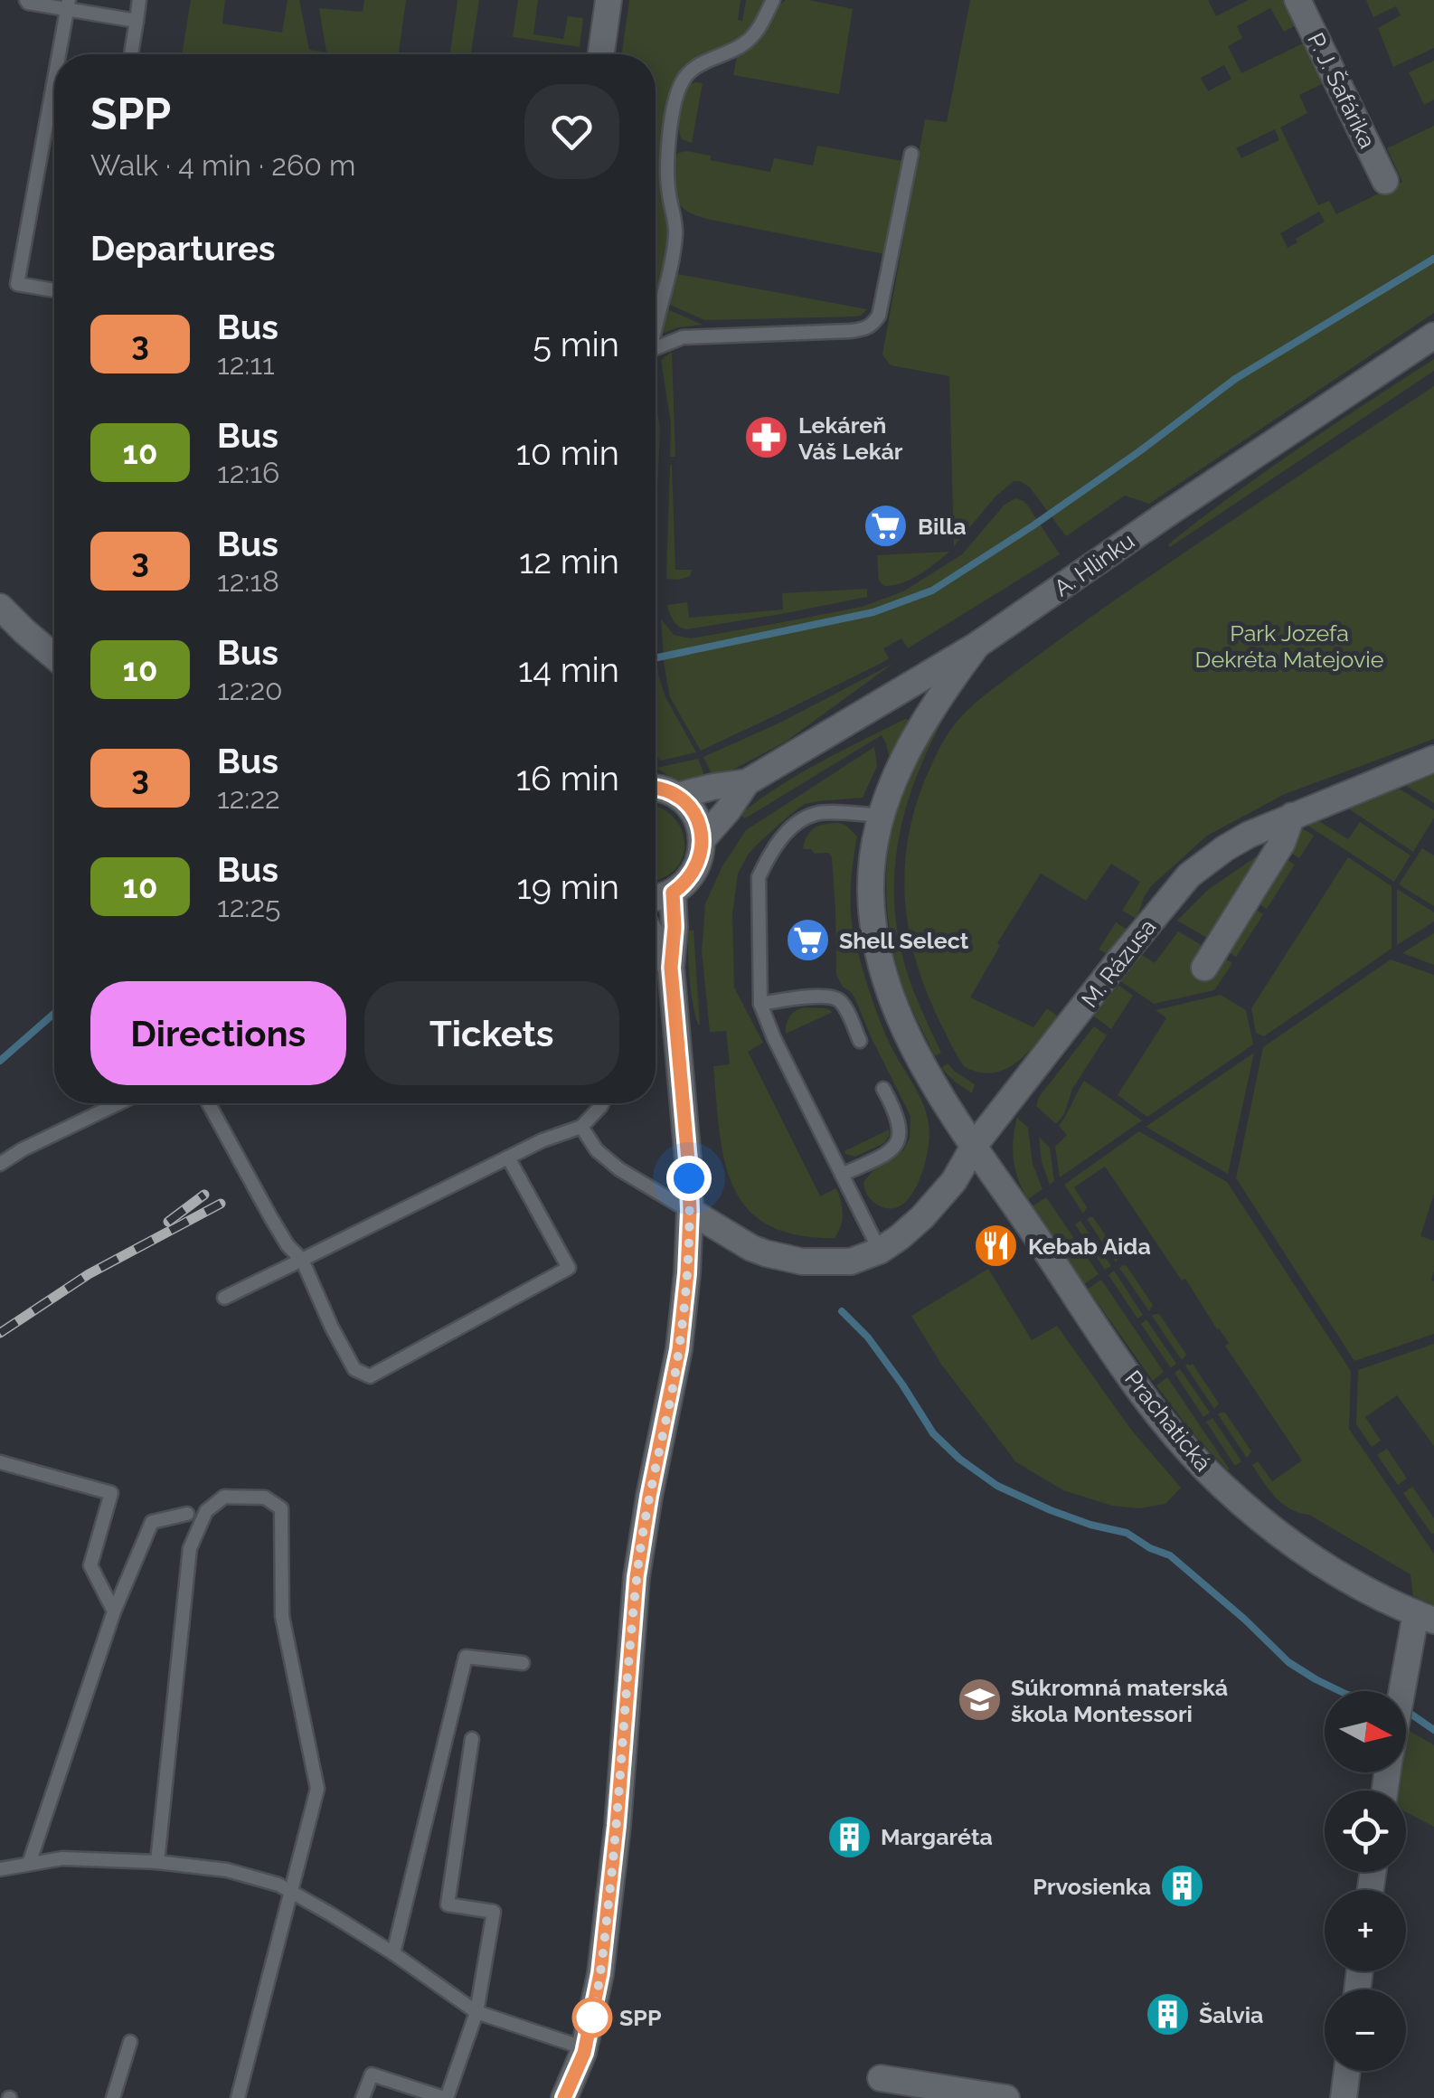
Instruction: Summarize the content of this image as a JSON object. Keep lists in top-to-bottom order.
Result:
{
  "streets": {
    "street": [
      "P. J. Šafárika",
      "A. Hlinku",
      "M. Rázusa",
      "Prachatická"
    ]
  },
  "crossings": [
    ["A. Hlinku", "Prachatická"],
    ["M. Rázusa", "Prachatická"]
  ],
  "parks": ["Park Jozefa Dekréta Matejovie"],
  "places": {
    "pharmacy": ["Lekáreň Váš Lekár"],
    "supermarket": ["Billa", "Shell Select"],
    "restaurant": ["Kebab Aida"],
    "school or university": ["Súkromná materská škola Montessori"],
    "building": ["Margaréta", "Prvosienka", "Šalvia"],
    "other": ["SPP"]
  },
  "lines": ["bus line 3"],
  "north": "right",
  "page": {
    "heading": [
      ["SPP", "Walk · 4 min · 260 m"],
      "Departures"
    ],
    "list": [
      {
        "mark": "3",
        "name": "Bus",
        "note": "12:11",
        "value": "5 min"
      },
      {
        "mark": "10",
        "name": "Bus",
        "note": "12:16",
        "value": "10 min"
      },
      {
        "mark": "3",
        "name": "Bus",
        "note": "12:18",
        "value": "12 min"
      },
      {
        "mark": "10",
        "name": "Bus",
        "note": "12:20",
        "value": "14 min"
      },
      {
        "mark": "3",
        "name": "Bus",
        "note": "12:22",
        "value": "16 min"
      },
      {
        "mark": "10",
        "name": "Bus",
        "note": "12:25",
        "value": "19 min"
      }
    ],
    "buttons": ["Directions", "Tickets"],
    "map_buttons": ["+", "−"]
  }
}
